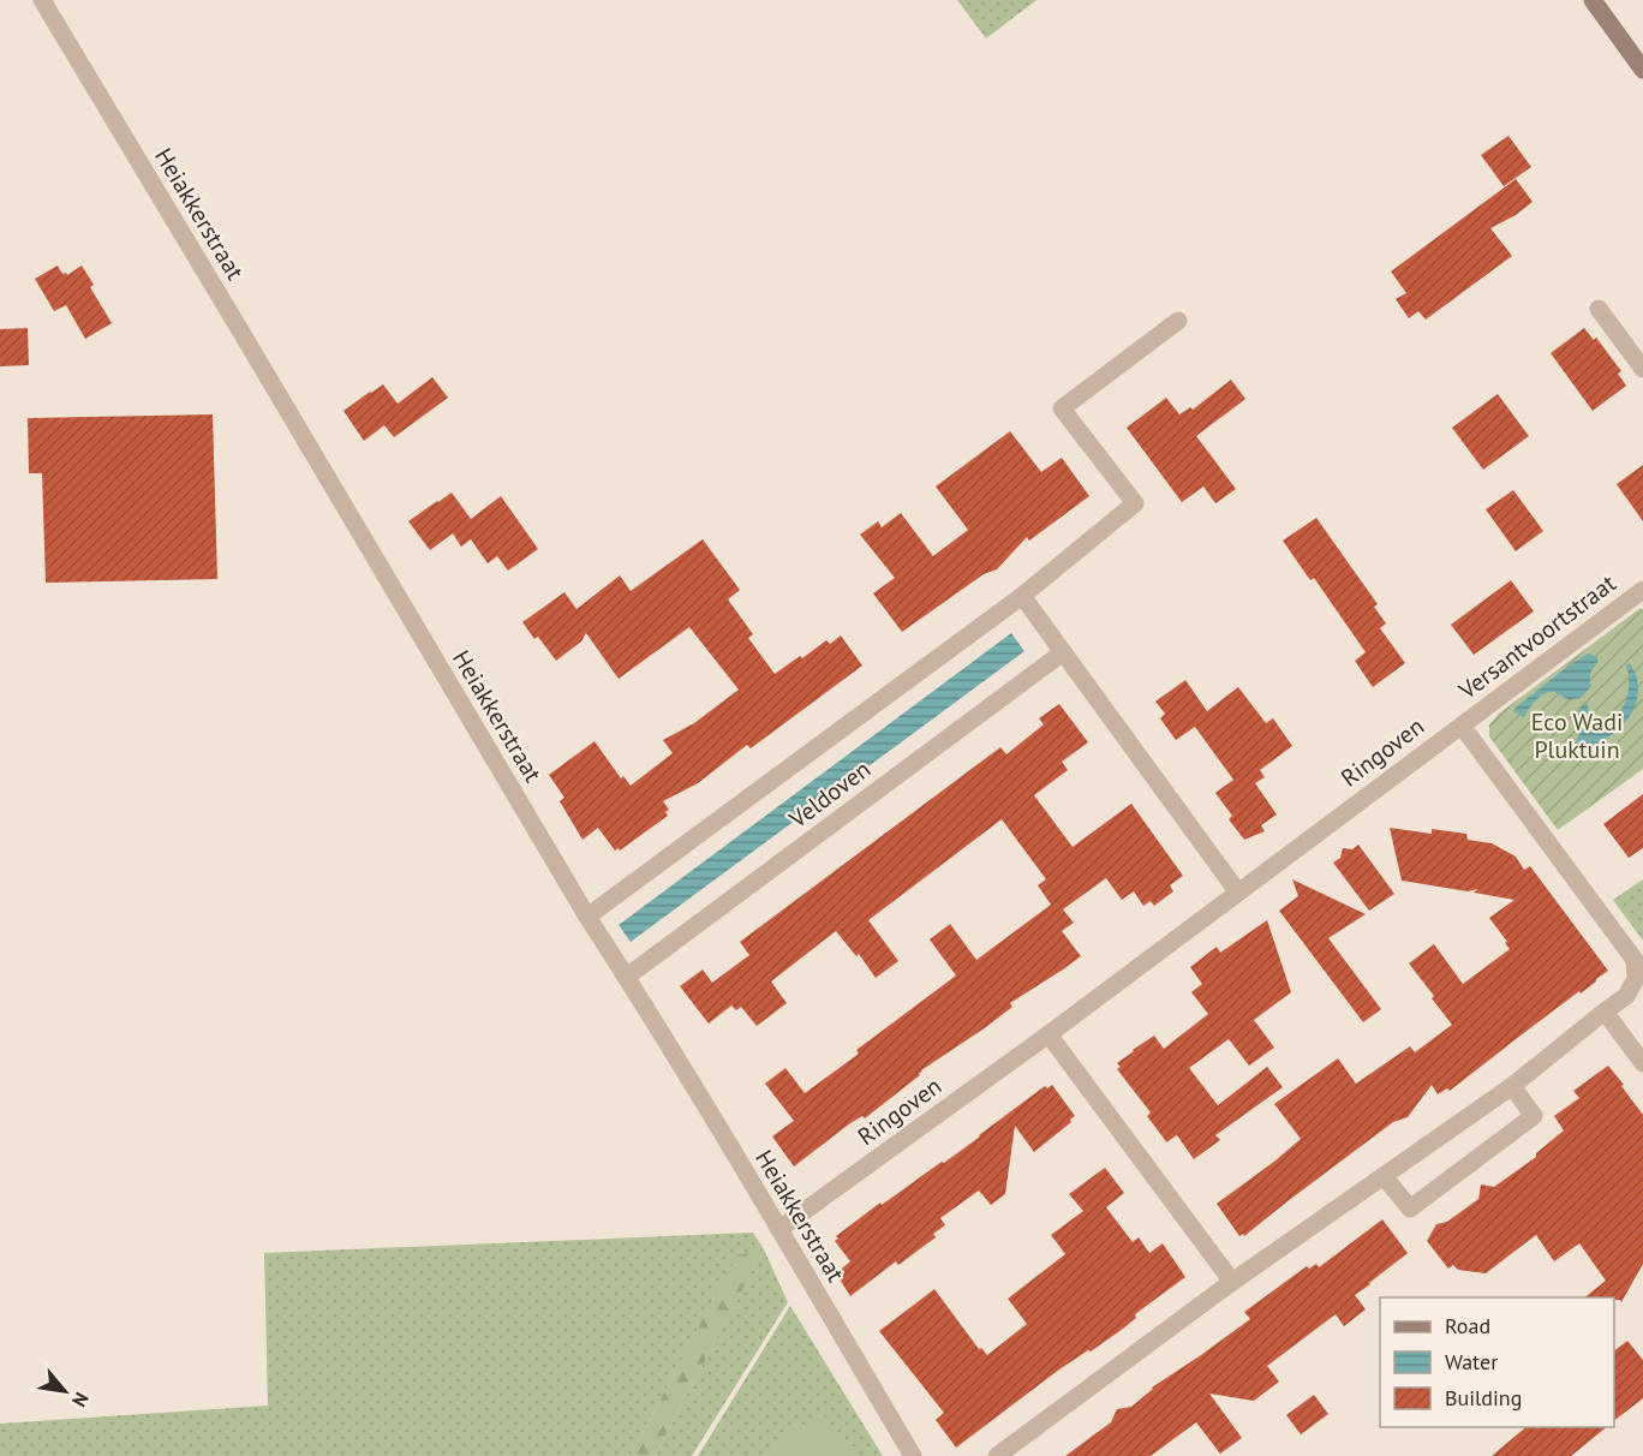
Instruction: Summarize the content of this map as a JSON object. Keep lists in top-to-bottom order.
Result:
{
  "streets": {
    "street": [
      "Heiakkerstraat",
      "Versantvoortstraat",
      "Ringoven",
      "Veldoven"
    ]
  },
  "crossings": [
    ["Heiakkerstraat", "Ringoven"],
    ["Heiakkerstraat", "Veldoven"],
    ["Versantvoortstraat", "Ringoven"]
  ],
  "parks": ["Eco Wadi Pluktuin"],
  "legend": ["Road", "Water", "Building"],
  "north": "bottom right"
}
